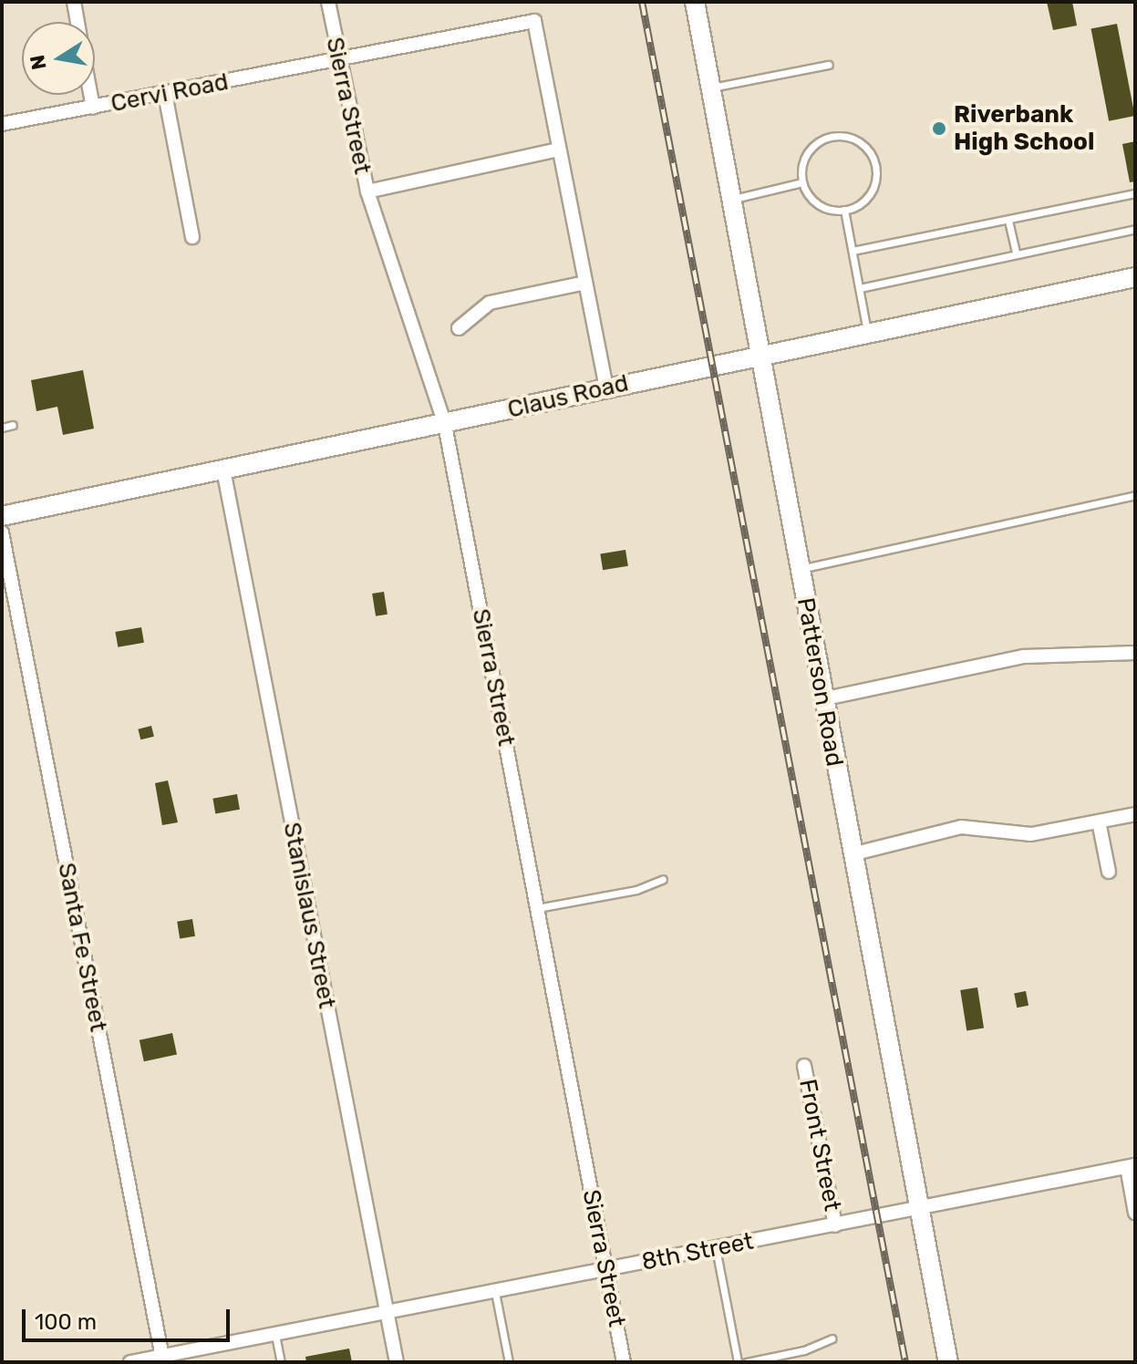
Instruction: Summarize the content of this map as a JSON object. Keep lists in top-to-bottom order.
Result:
{
  "streets": {
    "main road": ["Claus Road", "Patterson Road"],
    "street": [
      "Cervi Road",
      "Sierra Street",
      "Stanislaus Street",
      "Santa Fe Street",
      "Front Street",
      "8th Street"
    ]
  },
  "crossings": [
    ["Cervi Road", "Sierra Street"],
    ["Sierra Street", "Claus Road"],
    ["Sierra Street", "8th Street"],
    ["Claus Road", "Patterson Road"],
    ["Claus Road", "Stanislaus Street"],
    ["Patterson Road", "8th Street"],
    ["Stanislaus Street", "8th Street"],
    ["Santa Fe Street", "8th Street"],
    ["Front Street", "8th Street"]
  ],
  "places": ["Riverbank High School"],
  "scale_bar": "100 m",
  "north": "left"
}
